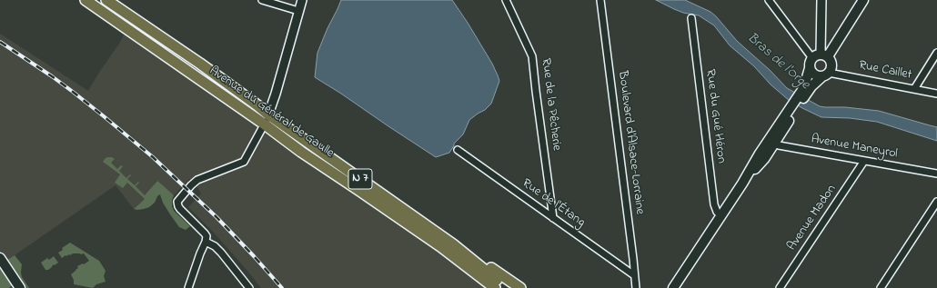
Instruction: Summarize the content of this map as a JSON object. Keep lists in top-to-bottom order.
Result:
{
  "streets": {
    "main road": ["Avenue du Général de Gaulle", "N 7"],
    "street": [
      "Rue Caillet",
      "Rue de la Pêcherie",
      "Rue du Gué Héron",
      "Boulevard d'Alsace-Lorraine",
      "Avenue Maneyrol",
      "Rue de l'Étang",
      "Avenue Madon"
    ]
  },
  "crossings": [
    ["Rue de la Pêcherie", "Rue de l'Étang"],
    ["Boulevard d'Alsace-Lorraine", "Rue de l'Étang"],
    ["Avenue Maneyrol", "Avenue Madon"]
  ],
  "water": ["Bras de l'Orge"]
}
